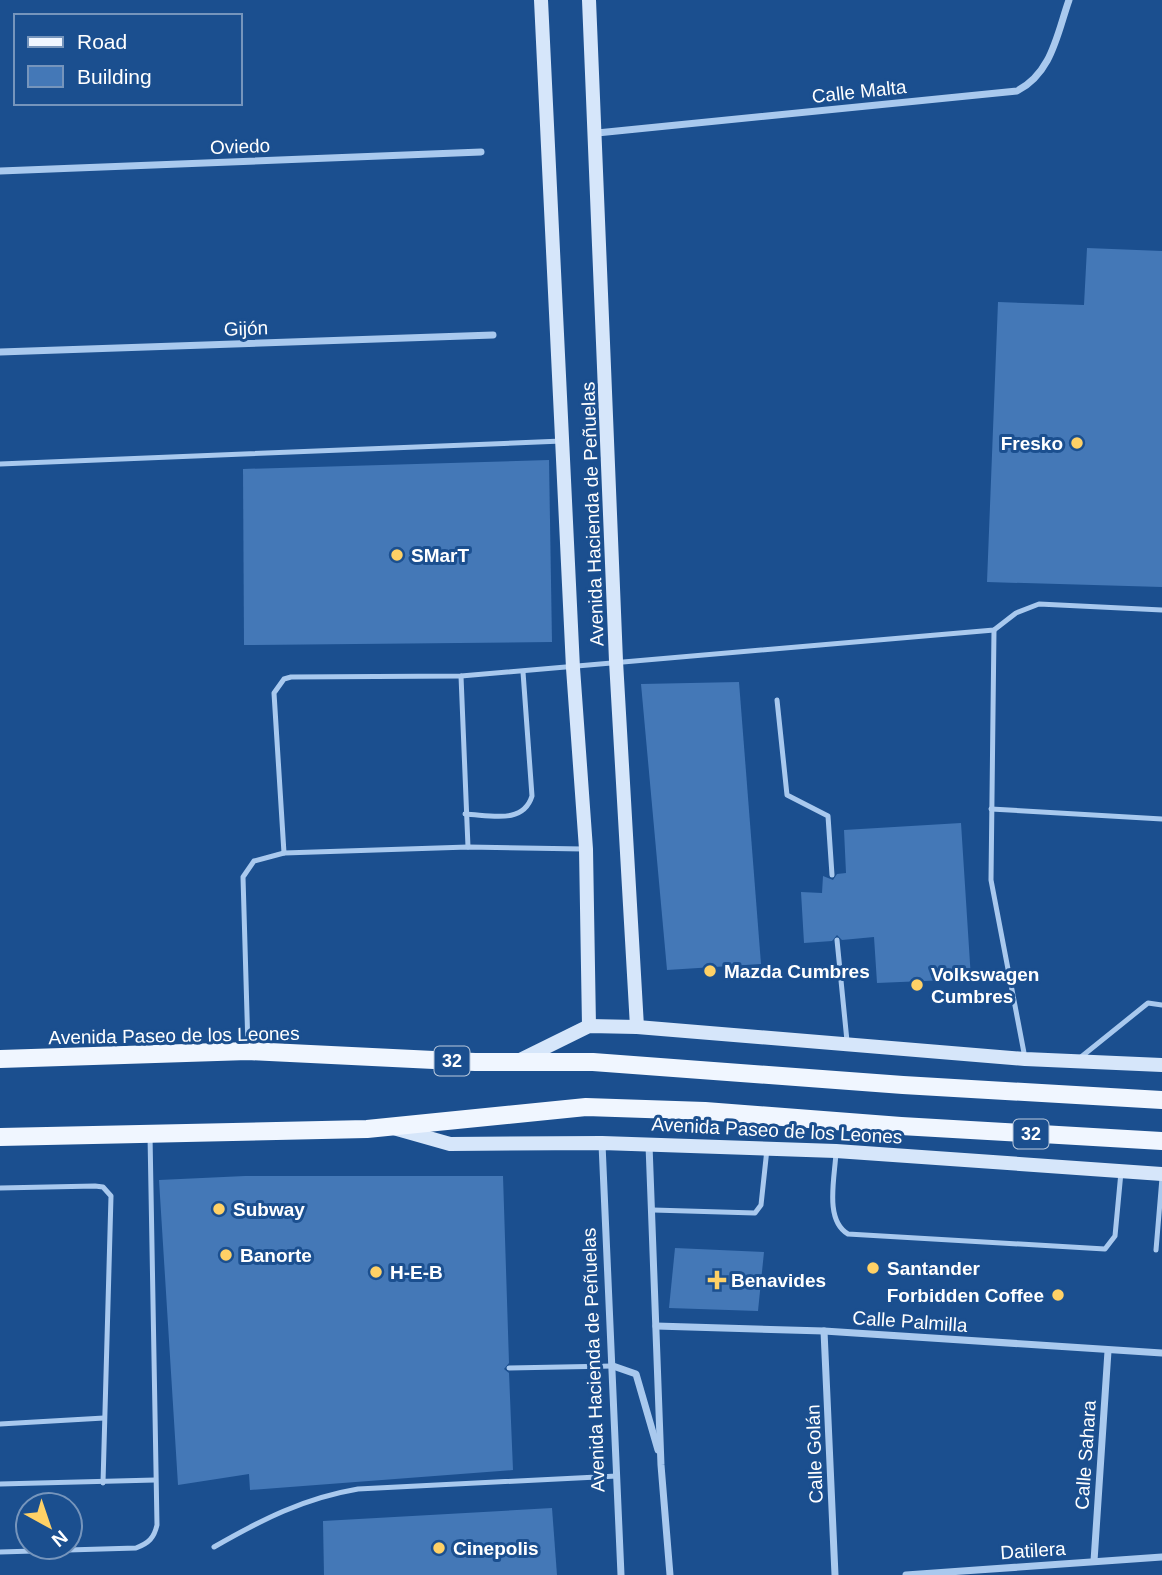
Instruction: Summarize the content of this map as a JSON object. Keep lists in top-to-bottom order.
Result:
{
  "streets": {
    "main road": ["Avenida Paseo de los Leones", "32"],
    "street": [
      "Calle Malta",
      "Oviedo",
      "Gijón",
      "Avenida Hacienda de Peñuelas",
      "Calle Palmilla",
      "Calle Golán",
      "Calle Sahara",
      "Datilera"
    ]
  },
  "crossings": [
    ["Calle Malta", "Avenida Hacienda de Peñuelas"],
    ["Avenida Hacienda de Peñuelas", "Avenida Paseo de los Leones"],
    ["Calle Palmilla", "Calle Golán"],
    ["Calle Palmilla", "Calle Sahara"],
    ["Calle Sahara", "Datilera"]
  ],
  "places": {
    "other": [
      "Fresko",
      "SMarT",
      "Mazda Cumbres",
      "Volkswagen Cumbres",
      "Subway",
      "Banorte",
      "Santander",
      "H-E-B",
      "Forbidden Coffee",
      "Cinepolis"
    ],
    "health": ["Benavides"]
  },
  "legend": ["Road", "Building"],
  "north": "bottom right"
}
